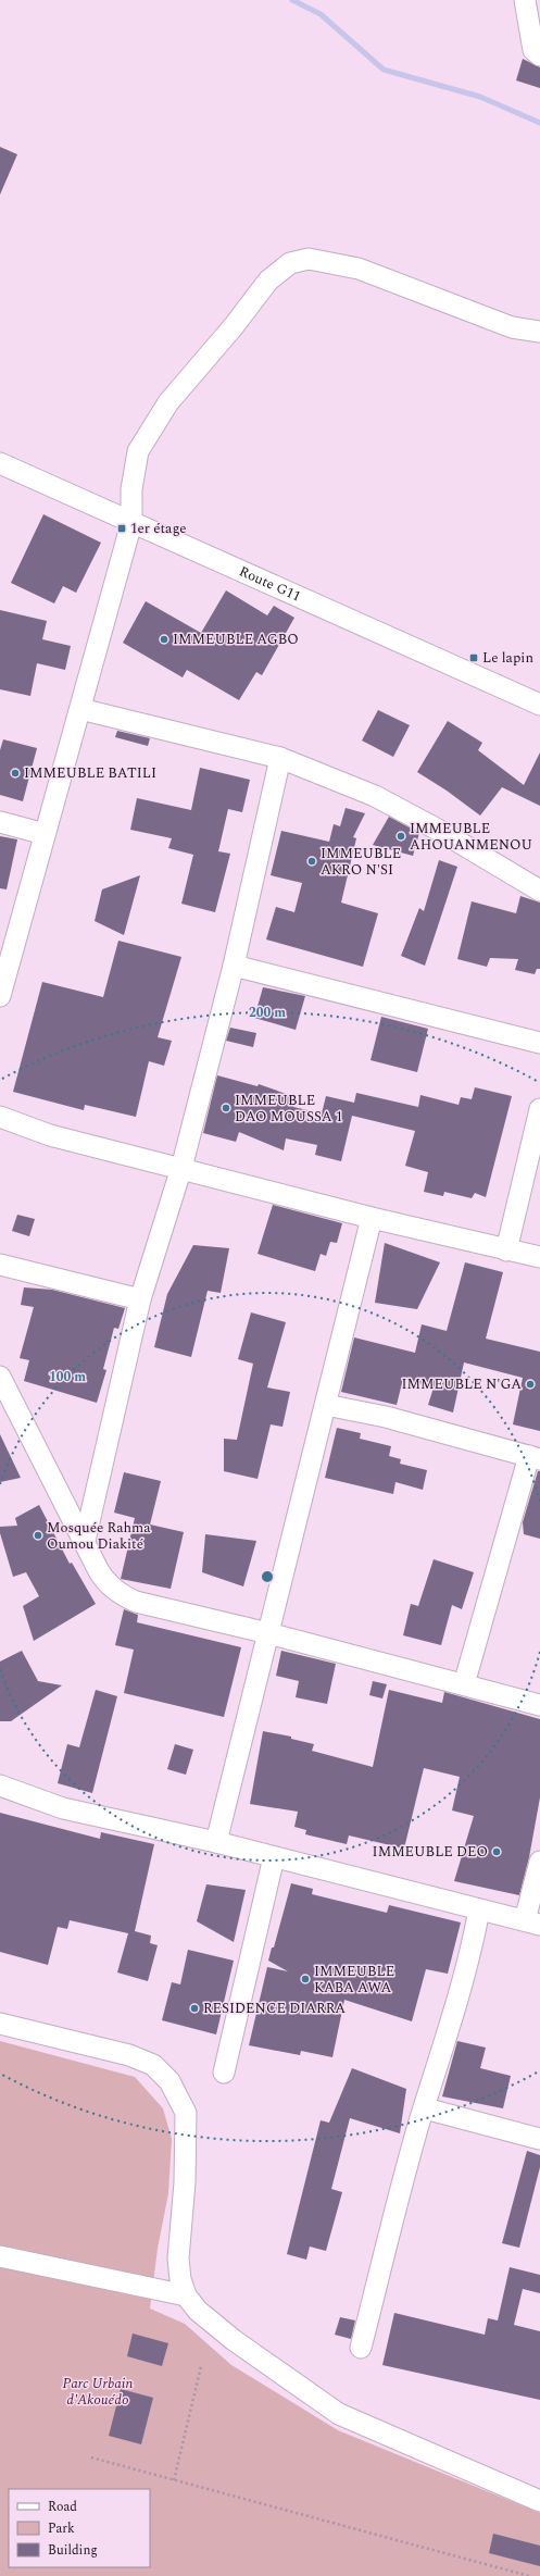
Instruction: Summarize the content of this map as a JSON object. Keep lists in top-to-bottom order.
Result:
{
  "streets": {
    "street": ["Route G11"]
  },
  "parks": ["Parc Urbain d'Akouédo"],
  "places": {
    "transit": ["1er étage", "Le lapin"],
    "other": [
      "IMMEUBLE AGBO",
      "IMMEUBLE BATILI",
      "IMMEUBLE AHOUANMENOU",
      "IMMEUBLE AKRO N'SI",
      "IMMEUBLE DAO MOUSSA 1",
      "IMMEUBLE N'GA",
      "Mosquée Rahma Oumou Diakité",
      "IMMEUBLE DEO",
      "IMMEUBLE KABA AWA",
      "RESIDENCE DIARRA"
    ]
  },
  "legend": ["Road", "Park", "Building"],
  "rings": ["200 m", "100 m"]
}
